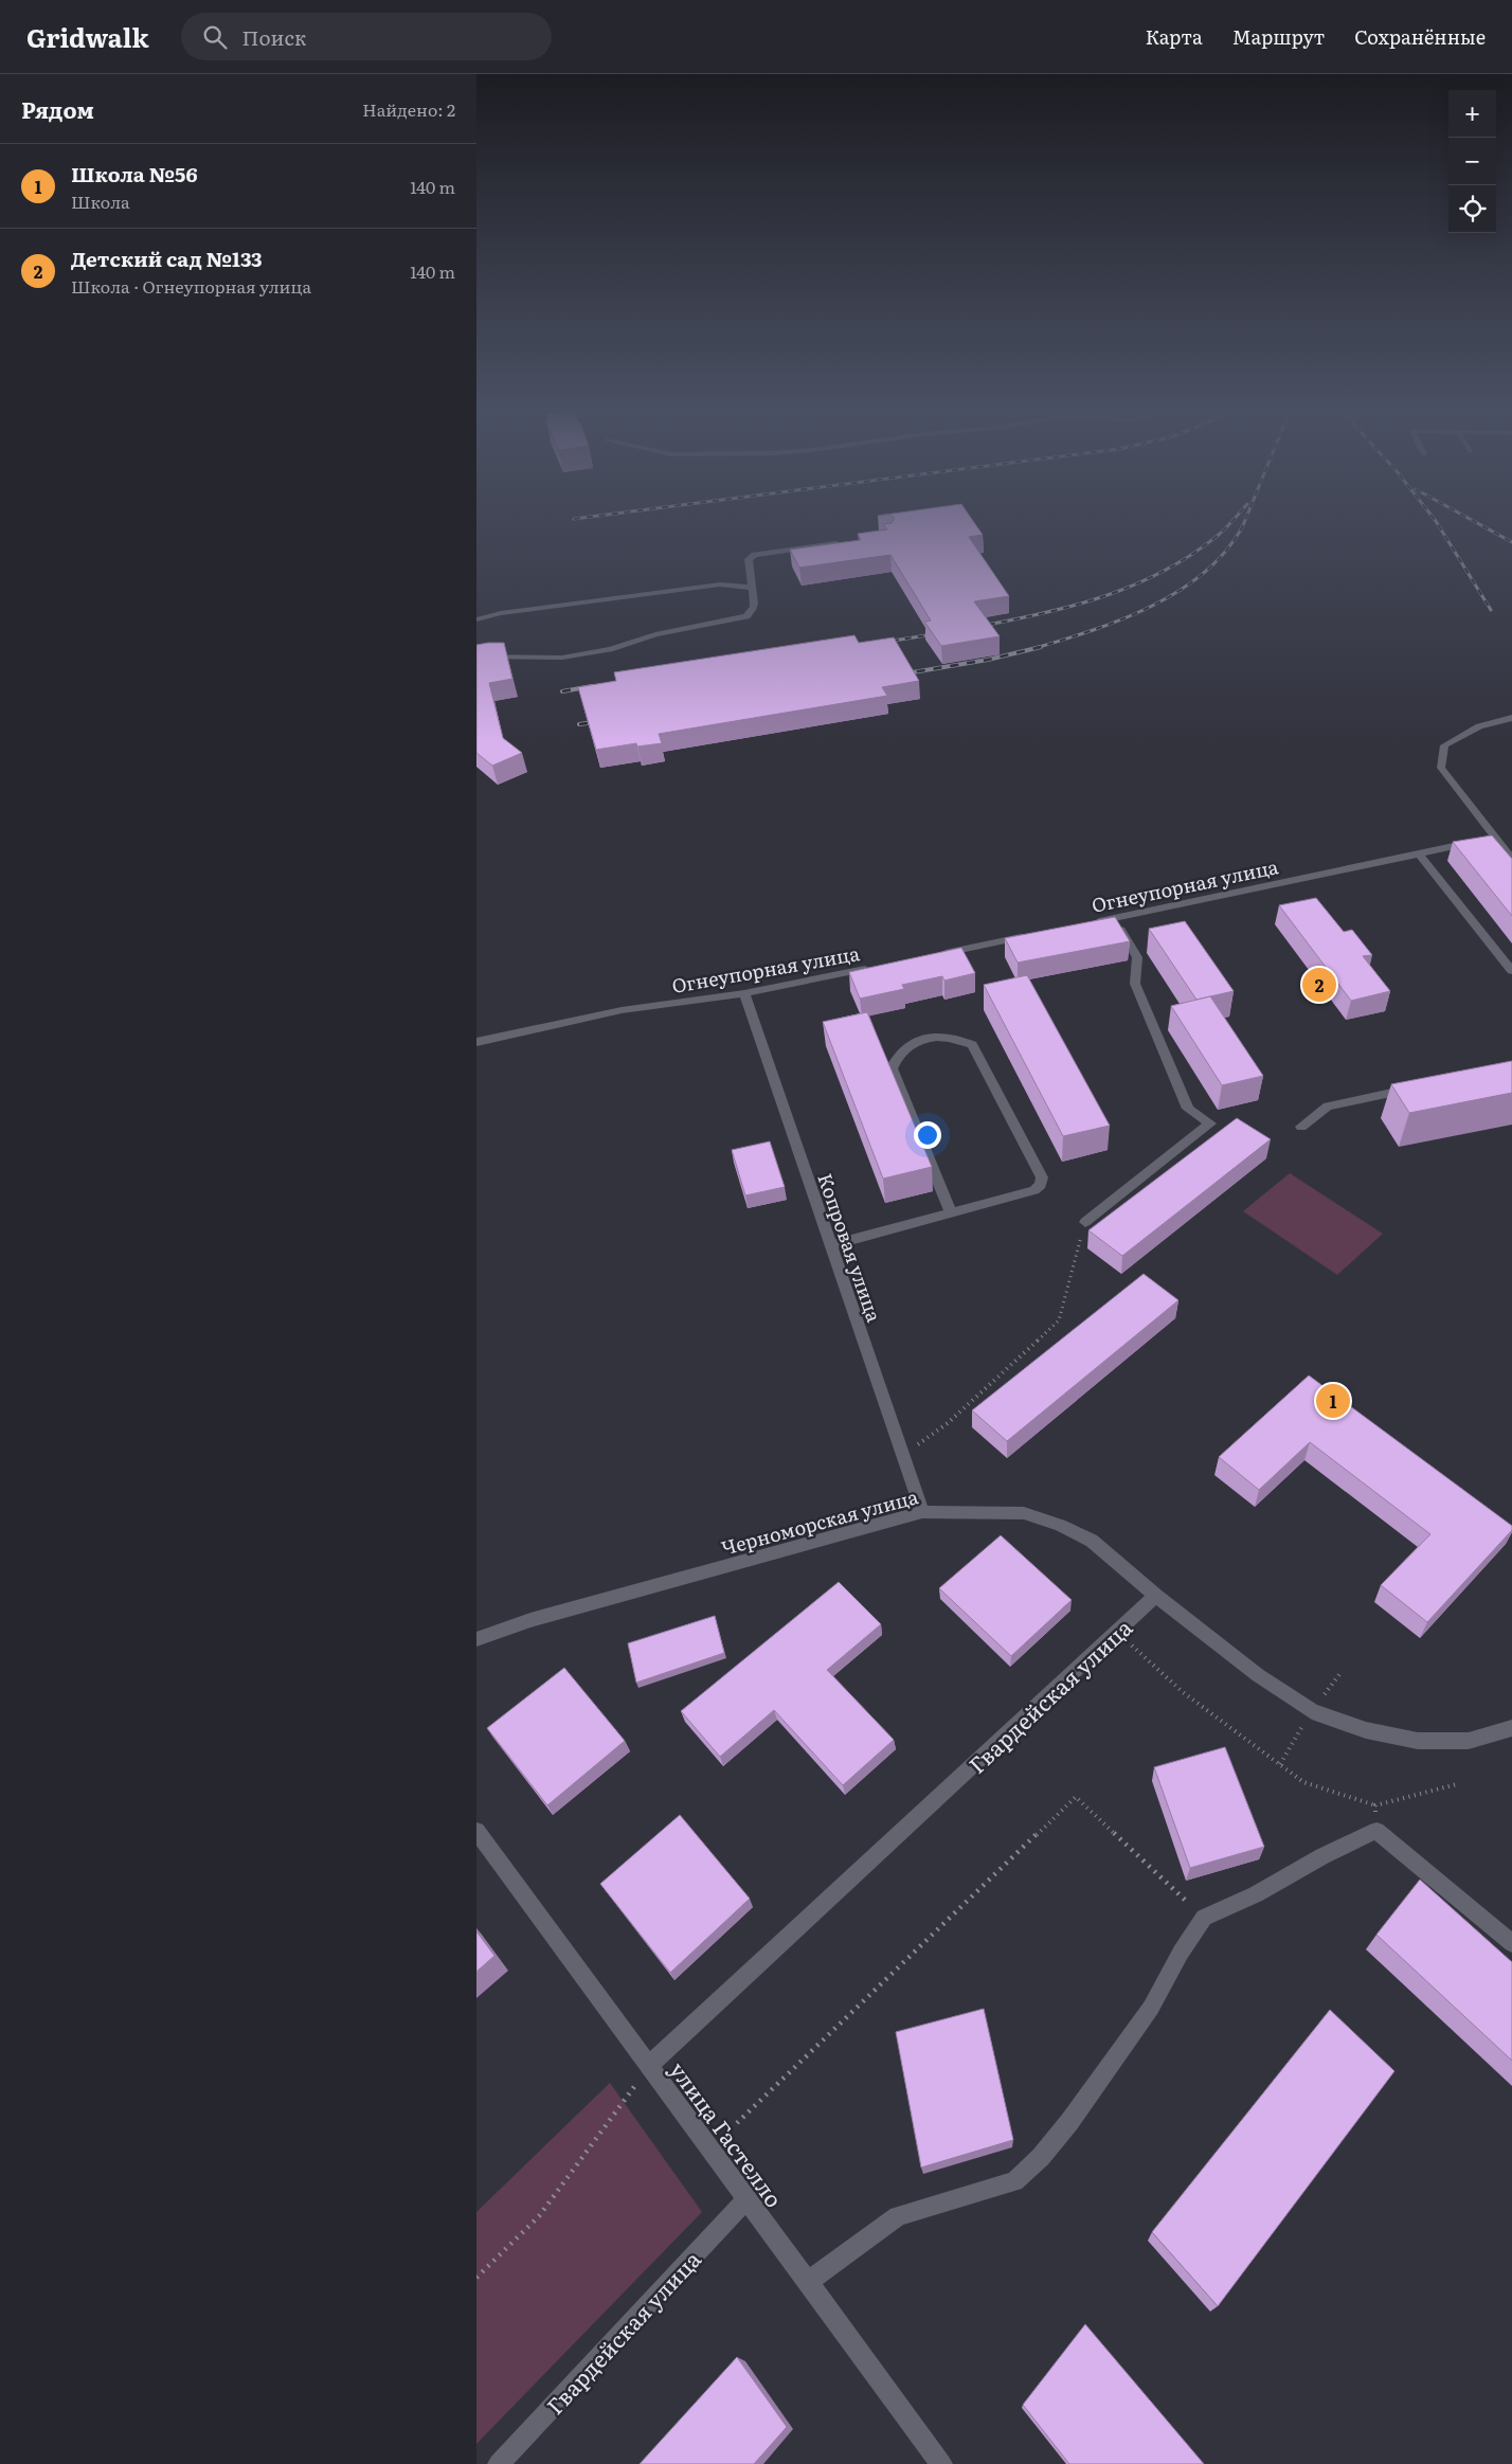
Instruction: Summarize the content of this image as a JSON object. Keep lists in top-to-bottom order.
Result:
{
  "streets": {
    "street": [
      "Огнеупорная улица",
      "Копровая улица",
      "Черноморская улица",
      "Гвардейская улица",
      "улица Гастелло"
    ]
  },
  "crossings": [
    ["Огнеупорная улица", "Копровая улица"],
    ["Копровая улица", "Черноморская улица"],
    ["Черноморская улица", "Гвардейская улица"],
    ["Гвардейская улица", "улица Гастелло"]
  ],
  "page": {
    "header": "Gridwalk",
    "search": "Поиск",
    "nav": ["Карта", "Маршрут", "Сохранённые"],
    "heading": ["Рядом", "Найдено: 2"],
    "map_buttons": ["+", "−"],
    "list": [
      {
        "mark": "1",
        "name": "Школа №56",
        "note": "Школа",
        "value": "140 m"
      },
      {
        "mark": "2",
        "name": "Детский сад №133",
        "note": "Школа · Огнеупорная улица",
        "value": "140 m"
      }
    ],
    "pins": ["2", "1"]
  }
}
